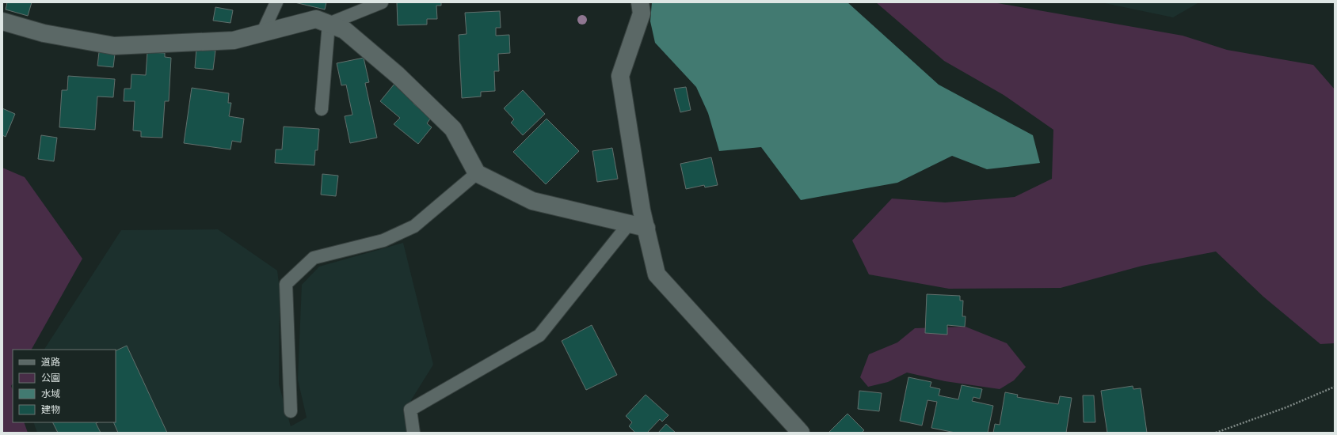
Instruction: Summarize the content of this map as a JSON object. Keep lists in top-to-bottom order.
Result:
{
  "legend": [
    "道路",
    "公園",
    "水域",
    "建物"
  ]
}
